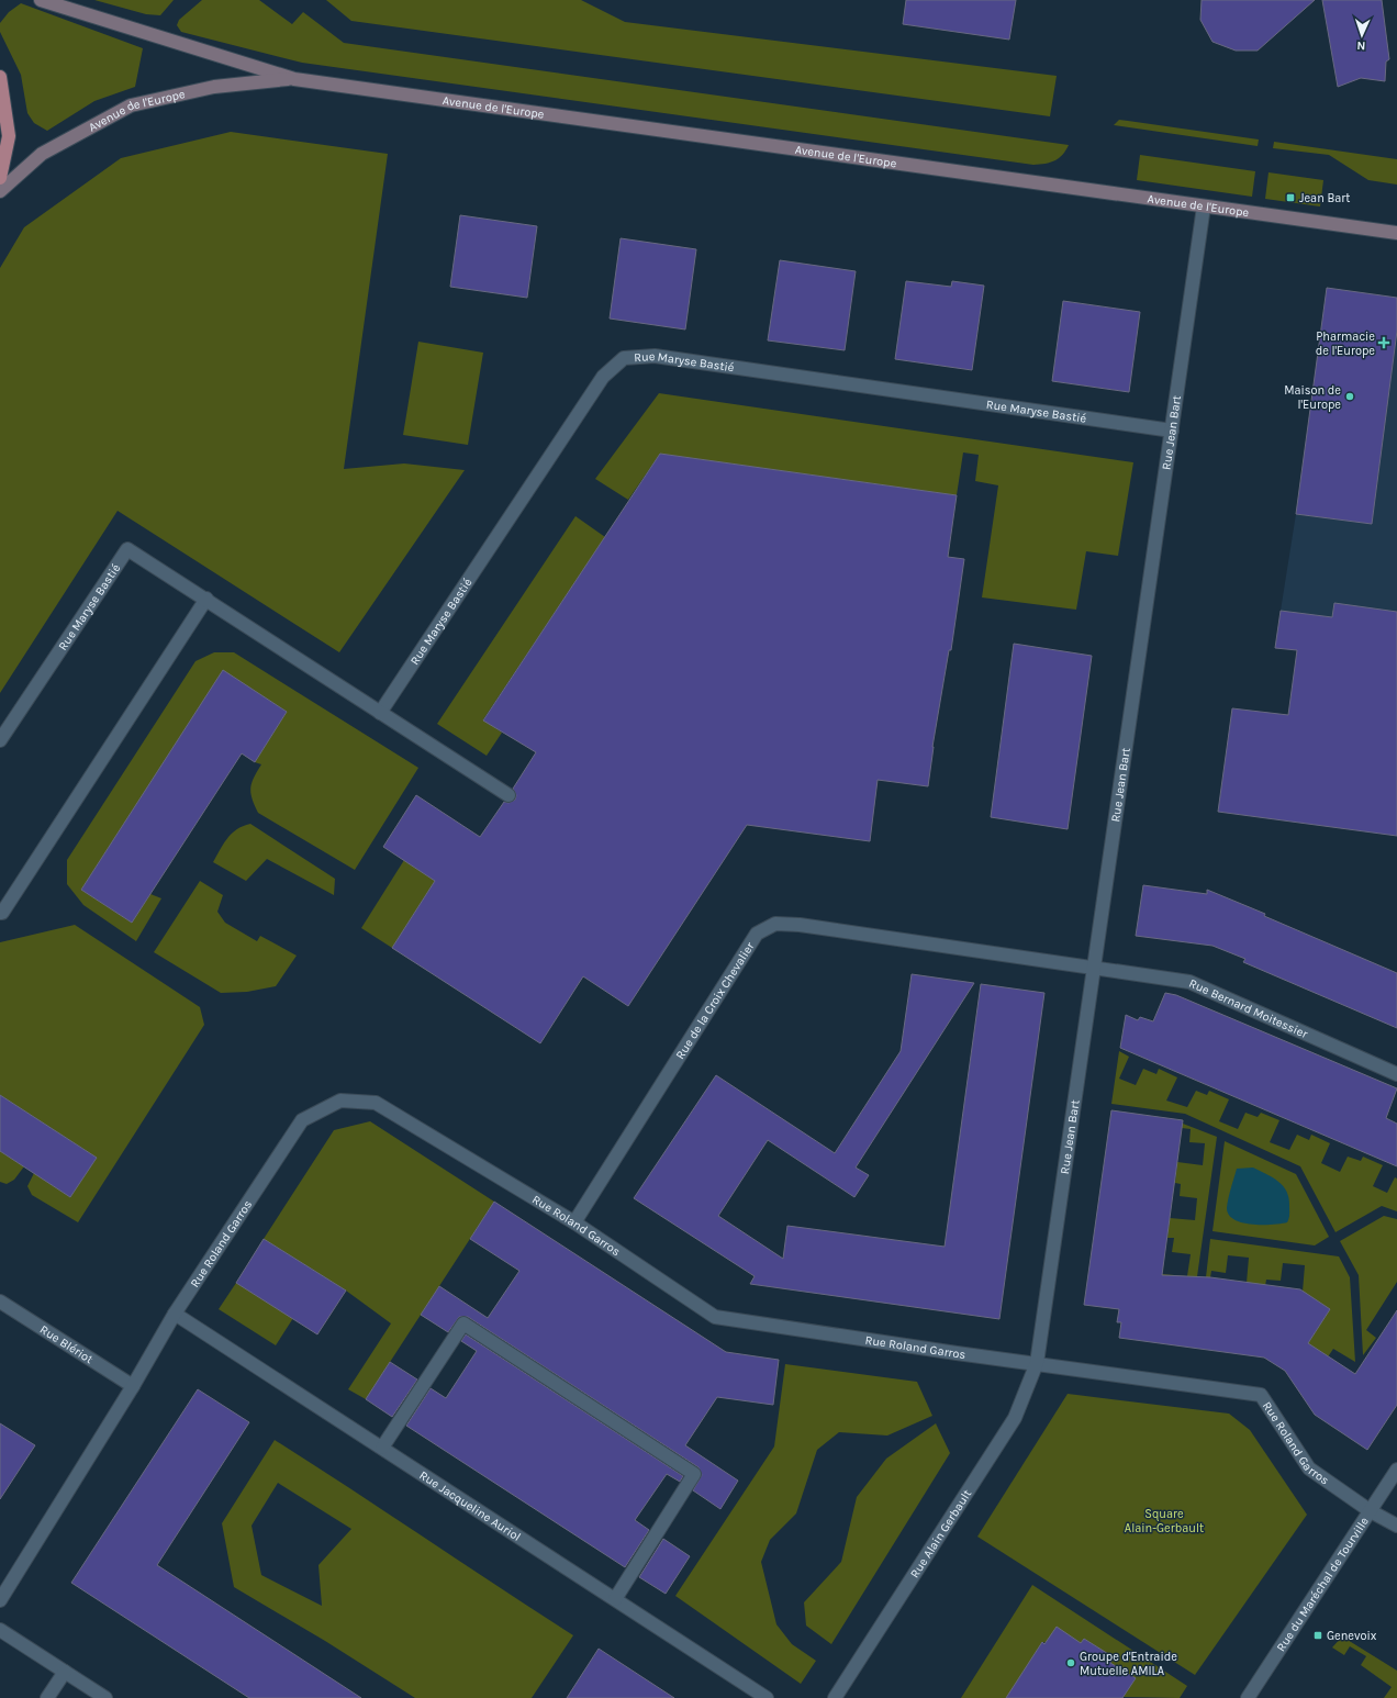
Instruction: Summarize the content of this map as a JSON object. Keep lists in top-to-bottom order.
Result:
{
  "streets": {
    "street": [
      "Avenue de l'Europe",
      "Rue Maryse Bastié",
      "Rue Jean Bart",
      "Rue de la Croix Chevalier",
      "Rue Bernard Moitessier",
      "Rue Roland Garros",
      "Rue Blériot",
      "Rue Jacqueline Auriol",
      "Rue Alain Gerbault",
      "Rue du Maréchal de Tourville"
    ]
  },
  "crossings": [
    ["Avenue de l'Europe", "Rue Jean Bart"],
    ["Rue Maryse Bastié", "Rue Jean Bart"],
    ["Rue Jean Bart", "Rue de la Croix Chevalier"],
    ["Rue Jean Bart", "Rue Bernard Moitessier"],
    ["Rue Jean Bart", "Rue Roland Garros"],
    ["Rue Jean Bart", "Rue Alain Gerbault"],
    ["Rue de la Croix Chevalier", "Rue Bernard Moitessier"],
    ["Rue de la Croix Chevalier", "Rue Roland Garros"],
    ["Rue Roland Garros", "Rue Blériot"],
    ["Rue Roland Garros", "Rue Jacqueline Auriol"],
    ["Rue Roland Garros", "Rue Alain Gerbault"],
    ["Rue Roland Garros", "Rue du Maréchal de Tourville"]
  ],
  "parks": ["Square Alain-Gerbault"],
  "places": {
    "transit": ["Jean Bart", "Genevoix"],
    "health": ["Pharmacie de l'Europe"],
    "other": ["Maison de l'Europe", "Groupe d'Entraide Mutuelle AMILA"]
  },
  "north": "bottom"
}
